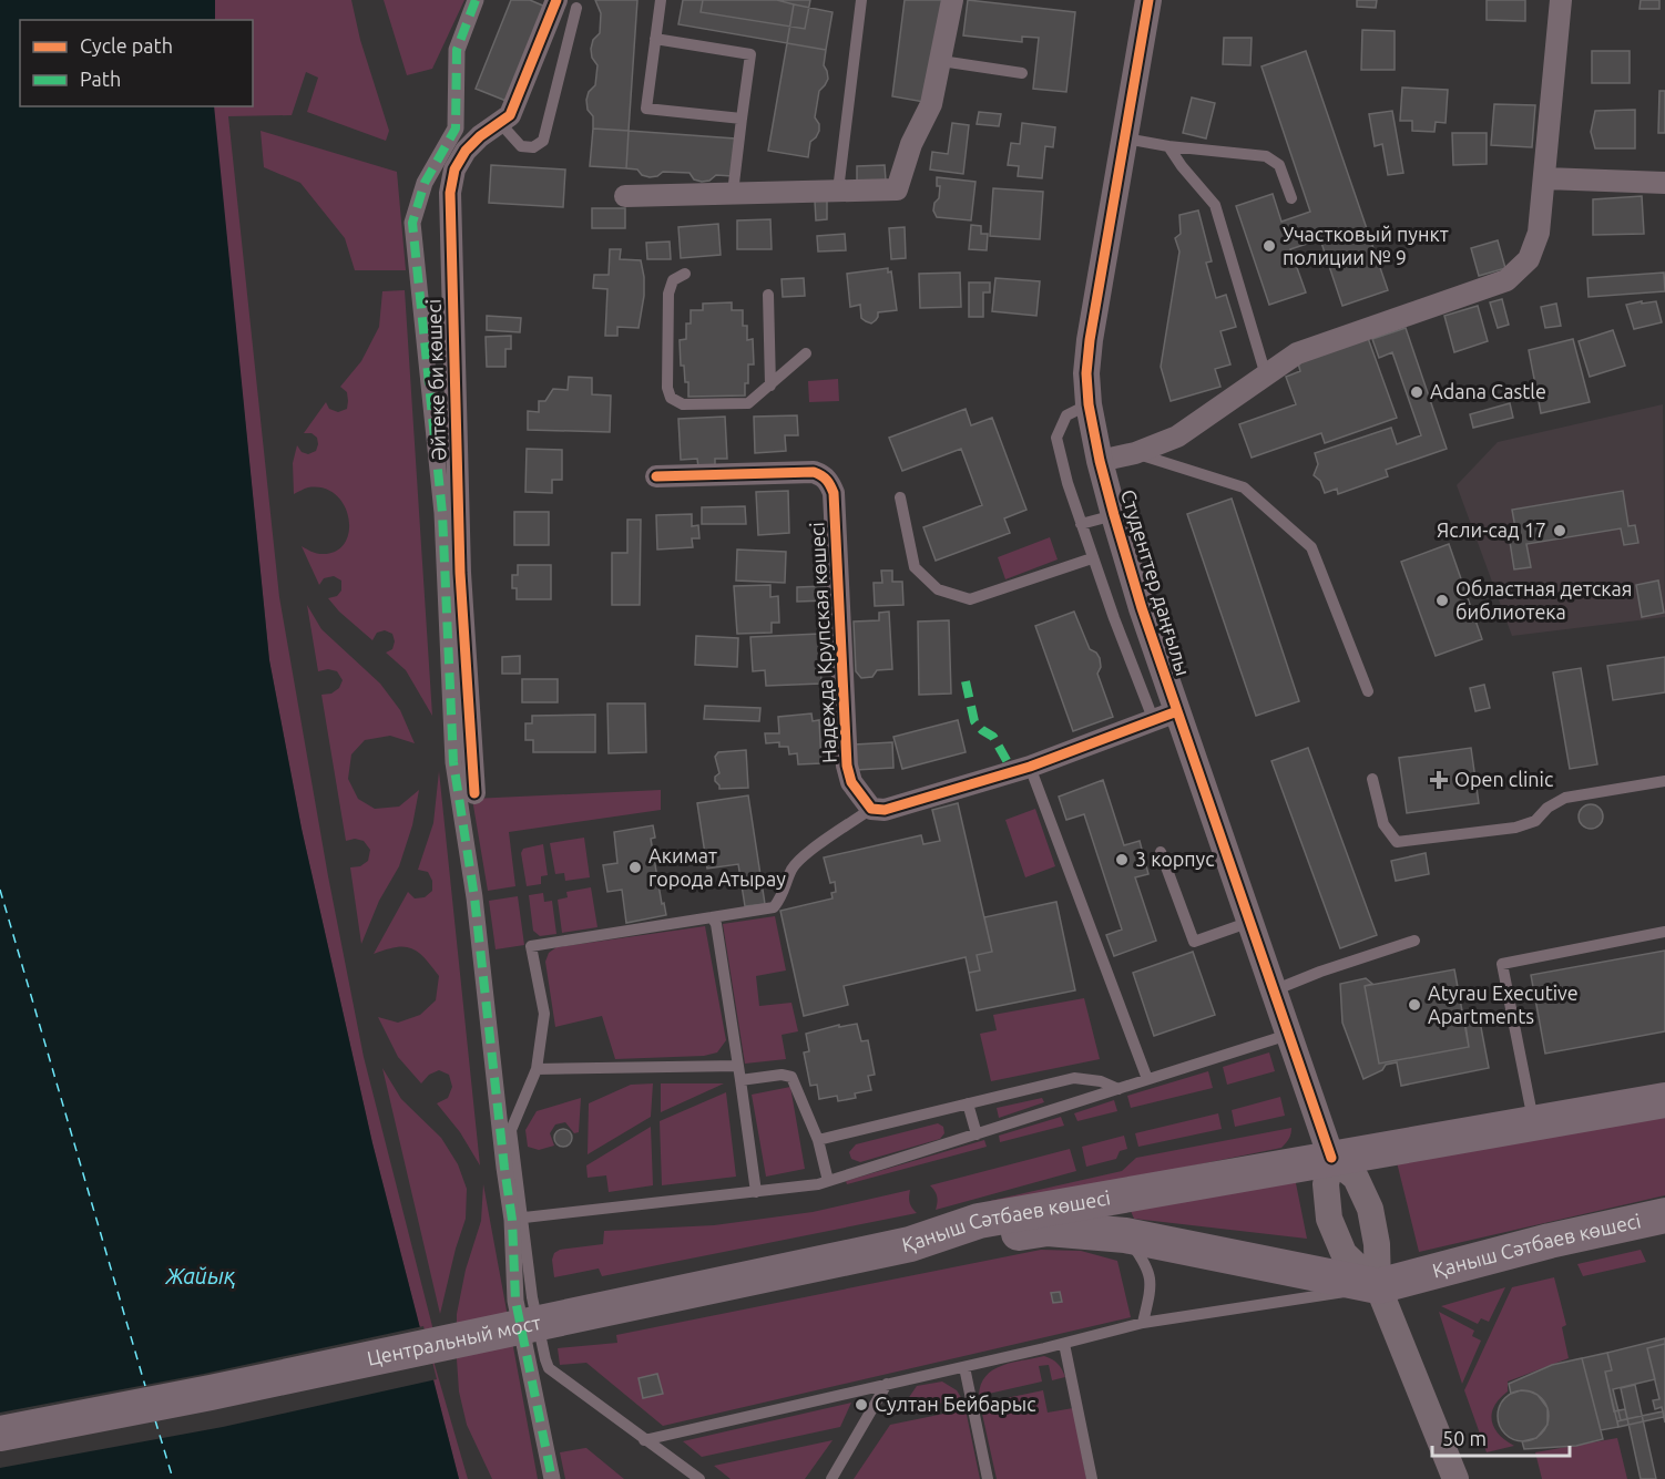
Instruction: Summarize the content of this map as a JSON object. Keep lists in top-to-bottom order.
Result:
{
  "streets": {
    "main road": ["Қаныш Сәтбаев көшесі", "Центральный мост"],
    "street": ["Әйтеке би көшесі", "Студенттер даңғылы", "Надежда Крупская көшесі"]
  },
  "crossings": [
    ["Студенттер даңғылы", "Қаныш Сәтбаев көшесі"],
    ["Қаныш Сәтбаев көшесі", "Центральный мост"]
  ],
  "water": ["Жайық"],
  "places": {
    "other": [
      "Участковый пункт полиции № 9",
      "Adana Сastle",
      "Ясли-сад 17",
      "Областная детская библиотека",
      "3 корпус",
      "Акимат города Атырау",
      "Atyrau Executive Apartments",
      "Султан Бейбарыс"
    ],
    "health": ["Open clinic"]
  },
  "legend": ["Cycle path", "Path"],
  "scale_bar": "50 m"
}
